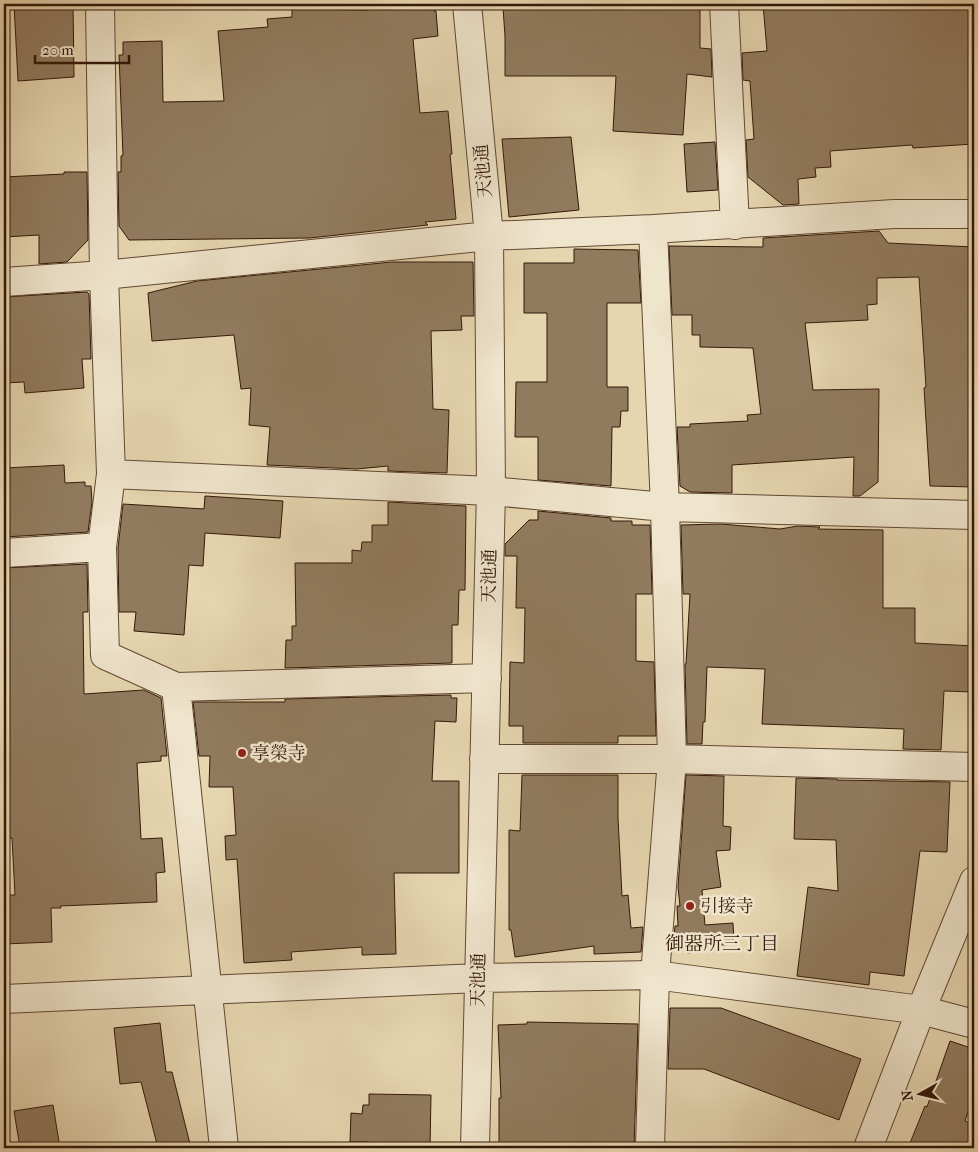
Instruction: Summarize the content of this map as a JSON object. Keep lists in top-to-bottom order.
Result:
{
  "streets": {
    "street": ["天池通"]
  },
  "districts": ["御器所三丁目"],
  "places": ["享榮寺", "引接寺"],
  "scale_bar": "20 m",
  "north": "left"
}
